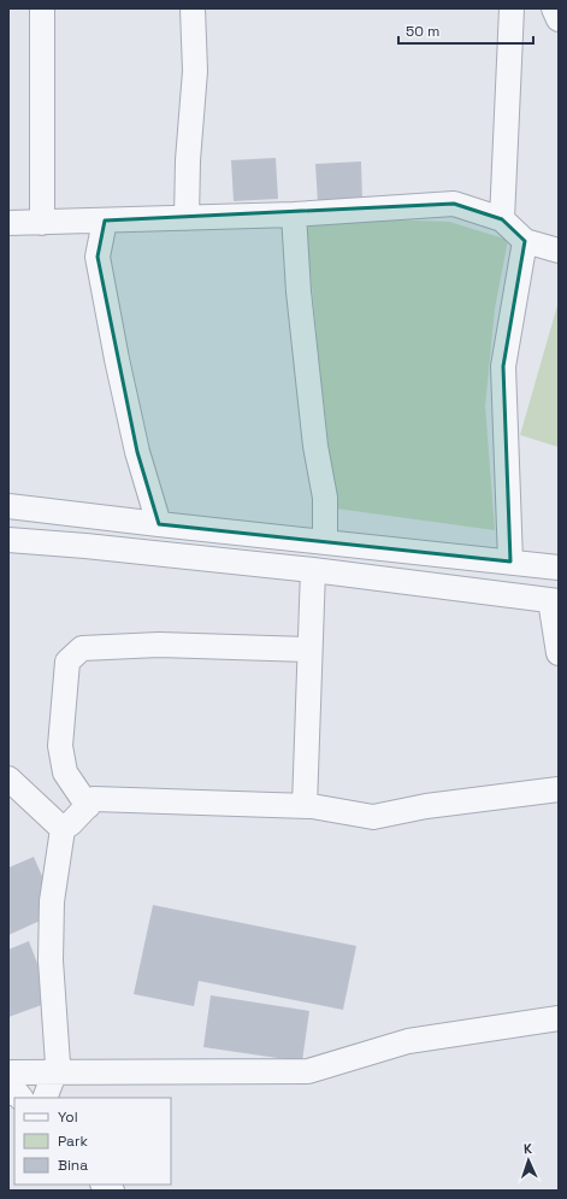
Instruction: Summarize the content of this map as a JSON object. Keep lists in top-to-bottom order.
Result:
{
  "legend": ["Yol", "Park", "Bina"],
  "scale_bar": "50 m",
  "north": "top"
}
